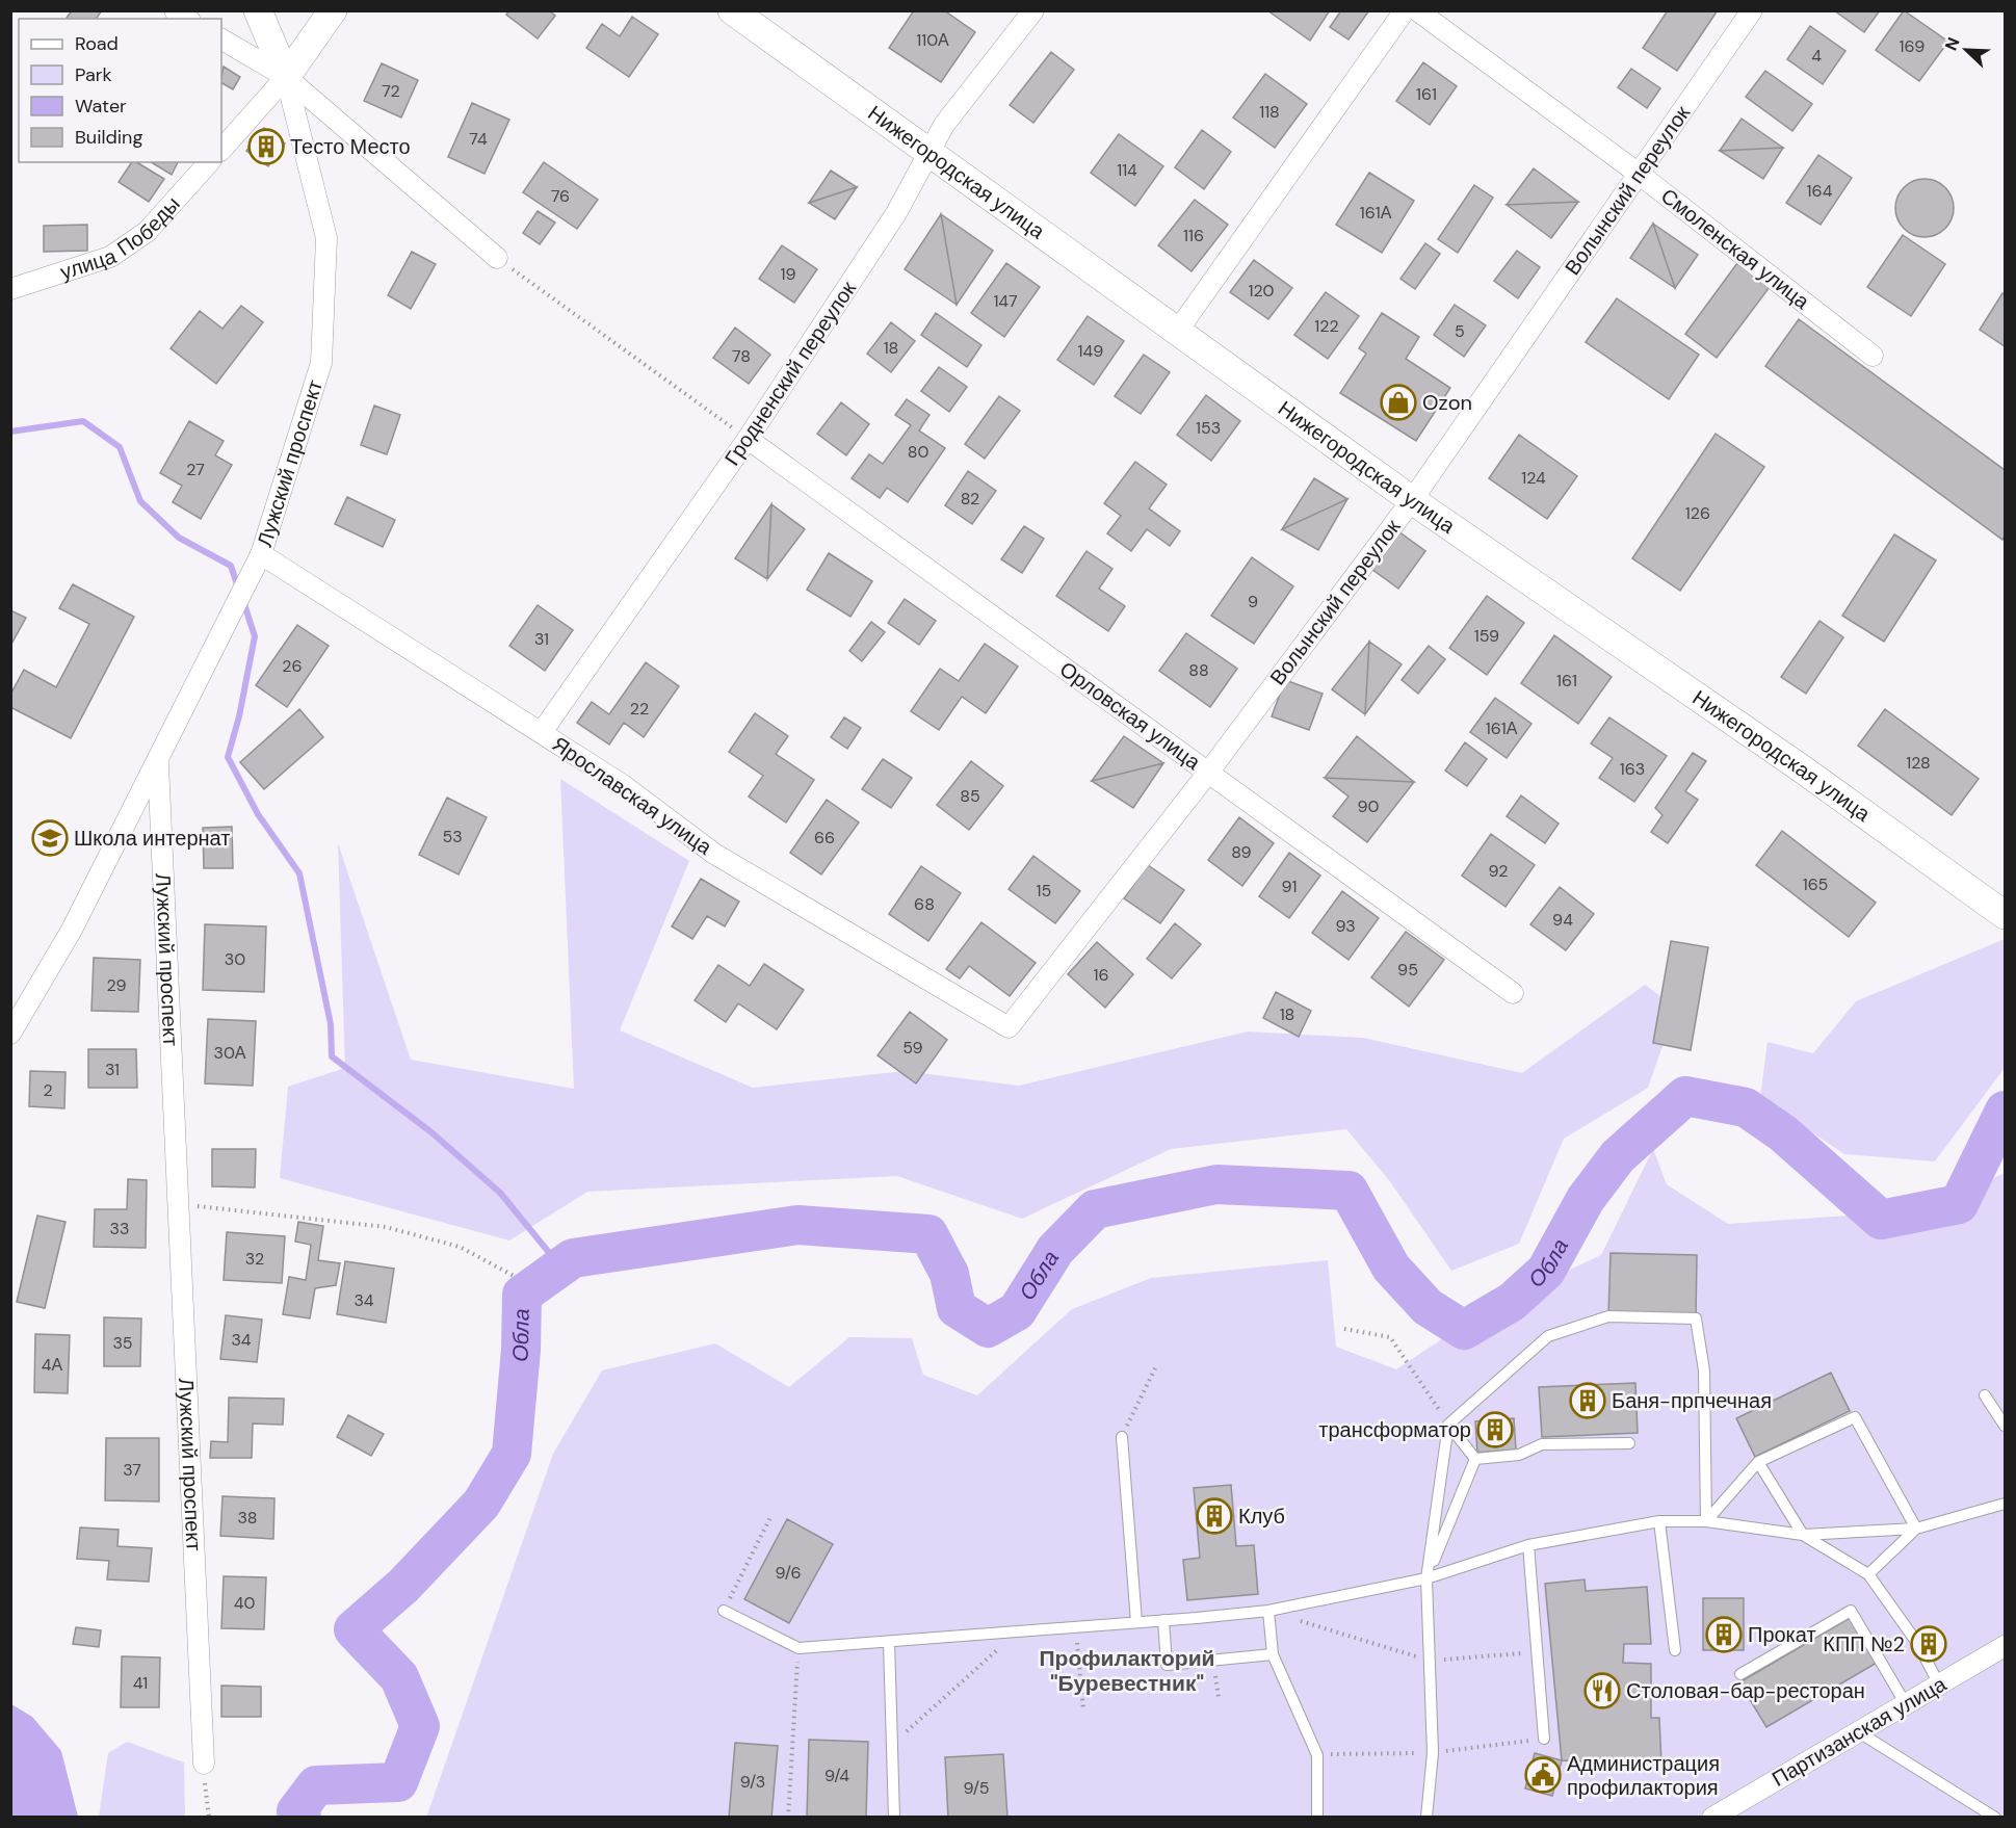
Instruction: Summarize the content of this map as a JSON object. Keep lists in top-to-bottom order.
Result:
{
  "streets": {
    "street": [
      "Нижегородская улица",
      "Волынский переулок",
      "улица Победы",
      "Смоленская улица",
      "Гродненский переулок",
      "Лужский проспект",
      "Орловская улица",
      "Ярославская улица",
      "Партизанская улица"
    ]
  },
  "crossings": [
    ["Нижегородская улица", "Волынский переулок"],
    ["Нижегородская улица", "Гродненский переулок"],
    ["Волынский переулок", "Смоленская улица"],
    ["Волынский переулок", "Орловская улица"],
    ["Волынский переулок", "Ярославская улица"],
    ["Гродненский переулок", "Орловская улица"],
    ["Гродненский переулок", "Ярославская улица"],
    ["Лужский проспект", "Ярославская улица"]
  ],
  "districts": ["Профилакторий \"Буревестник\""],
  "water": ["Обла"],
  "places": {
    "building": [
      "Тесто Место",
      "Баня-прпчечная",
      "трансформатор",
      "Клуб",
      "Прокат",
      "КПП №2"
    ],
    "shop": ["Ozon"],
    "school or university": ["Школа интернат"],
    "restaurant": ["Столовая-бар-ресторан"],
    "public building": ["Администрация профилактория"]
  },
  "house_numbers": [
    "110А",
    "169",
    "4",
    "72",
    "161",
    "118",
    "74",
    "114",
    "164",
    "76",
    "161А",
    "116",
    "19",
    "120",
    "147",
    "122",
    "5",
    "18",
    "149",
    "78",
    "153",
    "80",
    "27",
    "124",
    "82",
    "126",
    "9",
    "159",
    "31",
    "26",
    "88",
    "161",
    "22",
    "161А",
    "128",
    "163",
    "85",
    "90",
    "53",
    "66",
    "89",
    "92",
    "165",
    "91",
    "15",
    "68",
    "94",
    "93",
    "30",
    "95",
    "16",
    "29",
    "18",
    "59",
    "30А",
    "31",
    "2",
    "33",
    "32",
    "34",
    "34",
    "35",
    "4А",
    "37",
    "38",
    "9/6",
    "40",
    "41",
    "9/4",
    "9/3",
    "9/5"
  ],
  "legend": [
    "Road",
    "Park",
    "Water",
    "Building"
  ],
  "north": "top left"
}
